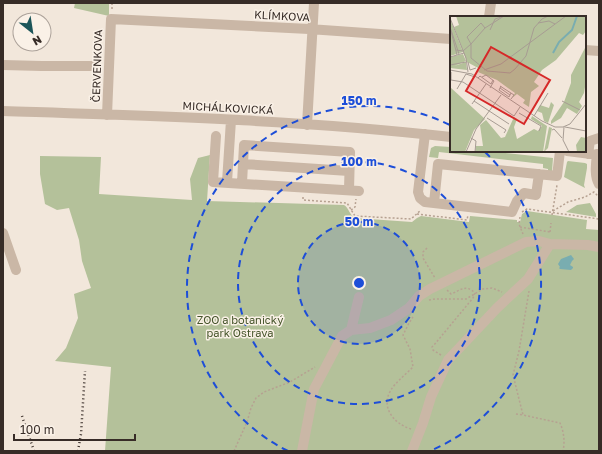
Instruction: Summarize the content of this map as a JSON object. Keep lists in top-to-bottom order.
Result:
{
  "streets": {
    "street": ["KLÍMKOVA", "ČERVENKOVA", "MICHÁLKOVICKÁ"]
  },
  "crossings": [
    ["KLÍMKOVA", "ČERVENKOVA"],
    ["ČERVENKOVA", "MICHÁLKOVICKÁ"]
  ],
  "parks": ["ZOO a botanický park Ostrava"],
  "scale_bar": "100 m",
  "north": "bottom right",
  "rings": ["150 m", "100 m", "50 m"]
}
